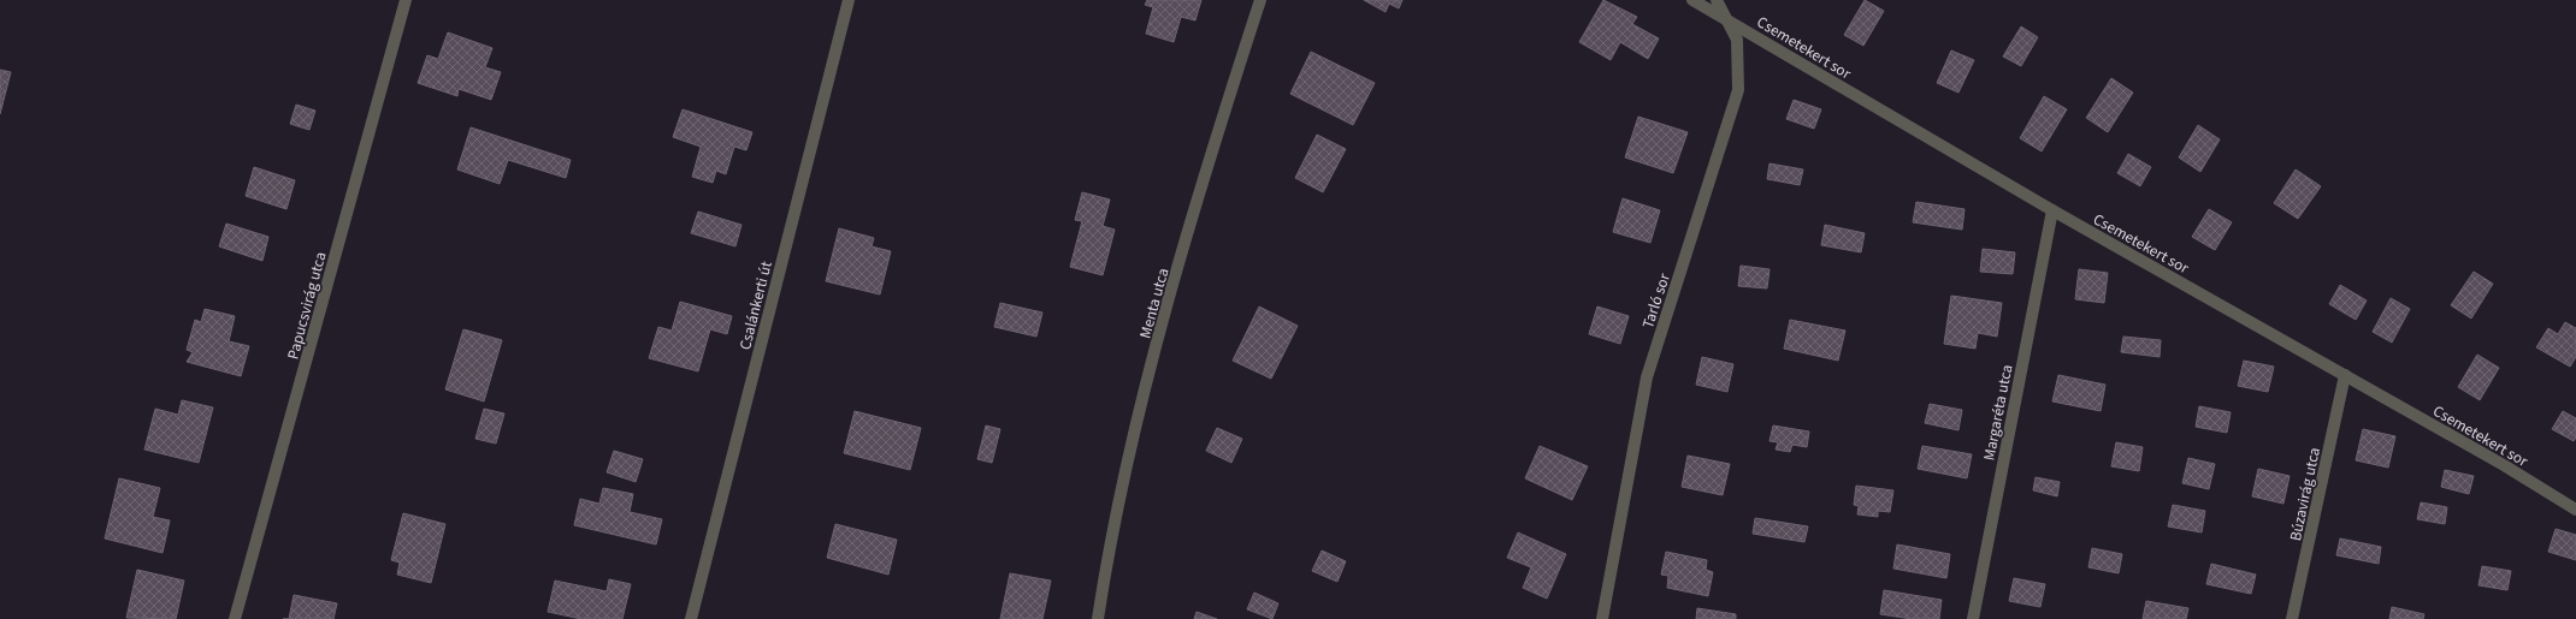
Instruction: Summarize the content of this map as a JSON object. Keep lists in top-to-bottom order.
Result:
{
  "streets": {
    "street": [
      "Csemetekert sor",
      "Tarló sor",
      "Menta utca",
      "Papucsvirág utca",
      "Csalánkerti út",
      "Margaréta utca",
      "Búzavirág utca"
    ]
  },
  "crossings": [
    ["Csemetekert sor", "Tarló sor"],
    ["Csemetekert sor", "Margaréta utca"],
    ["Csemetekert sor", "Búzavirág utca"]
  ]
}
